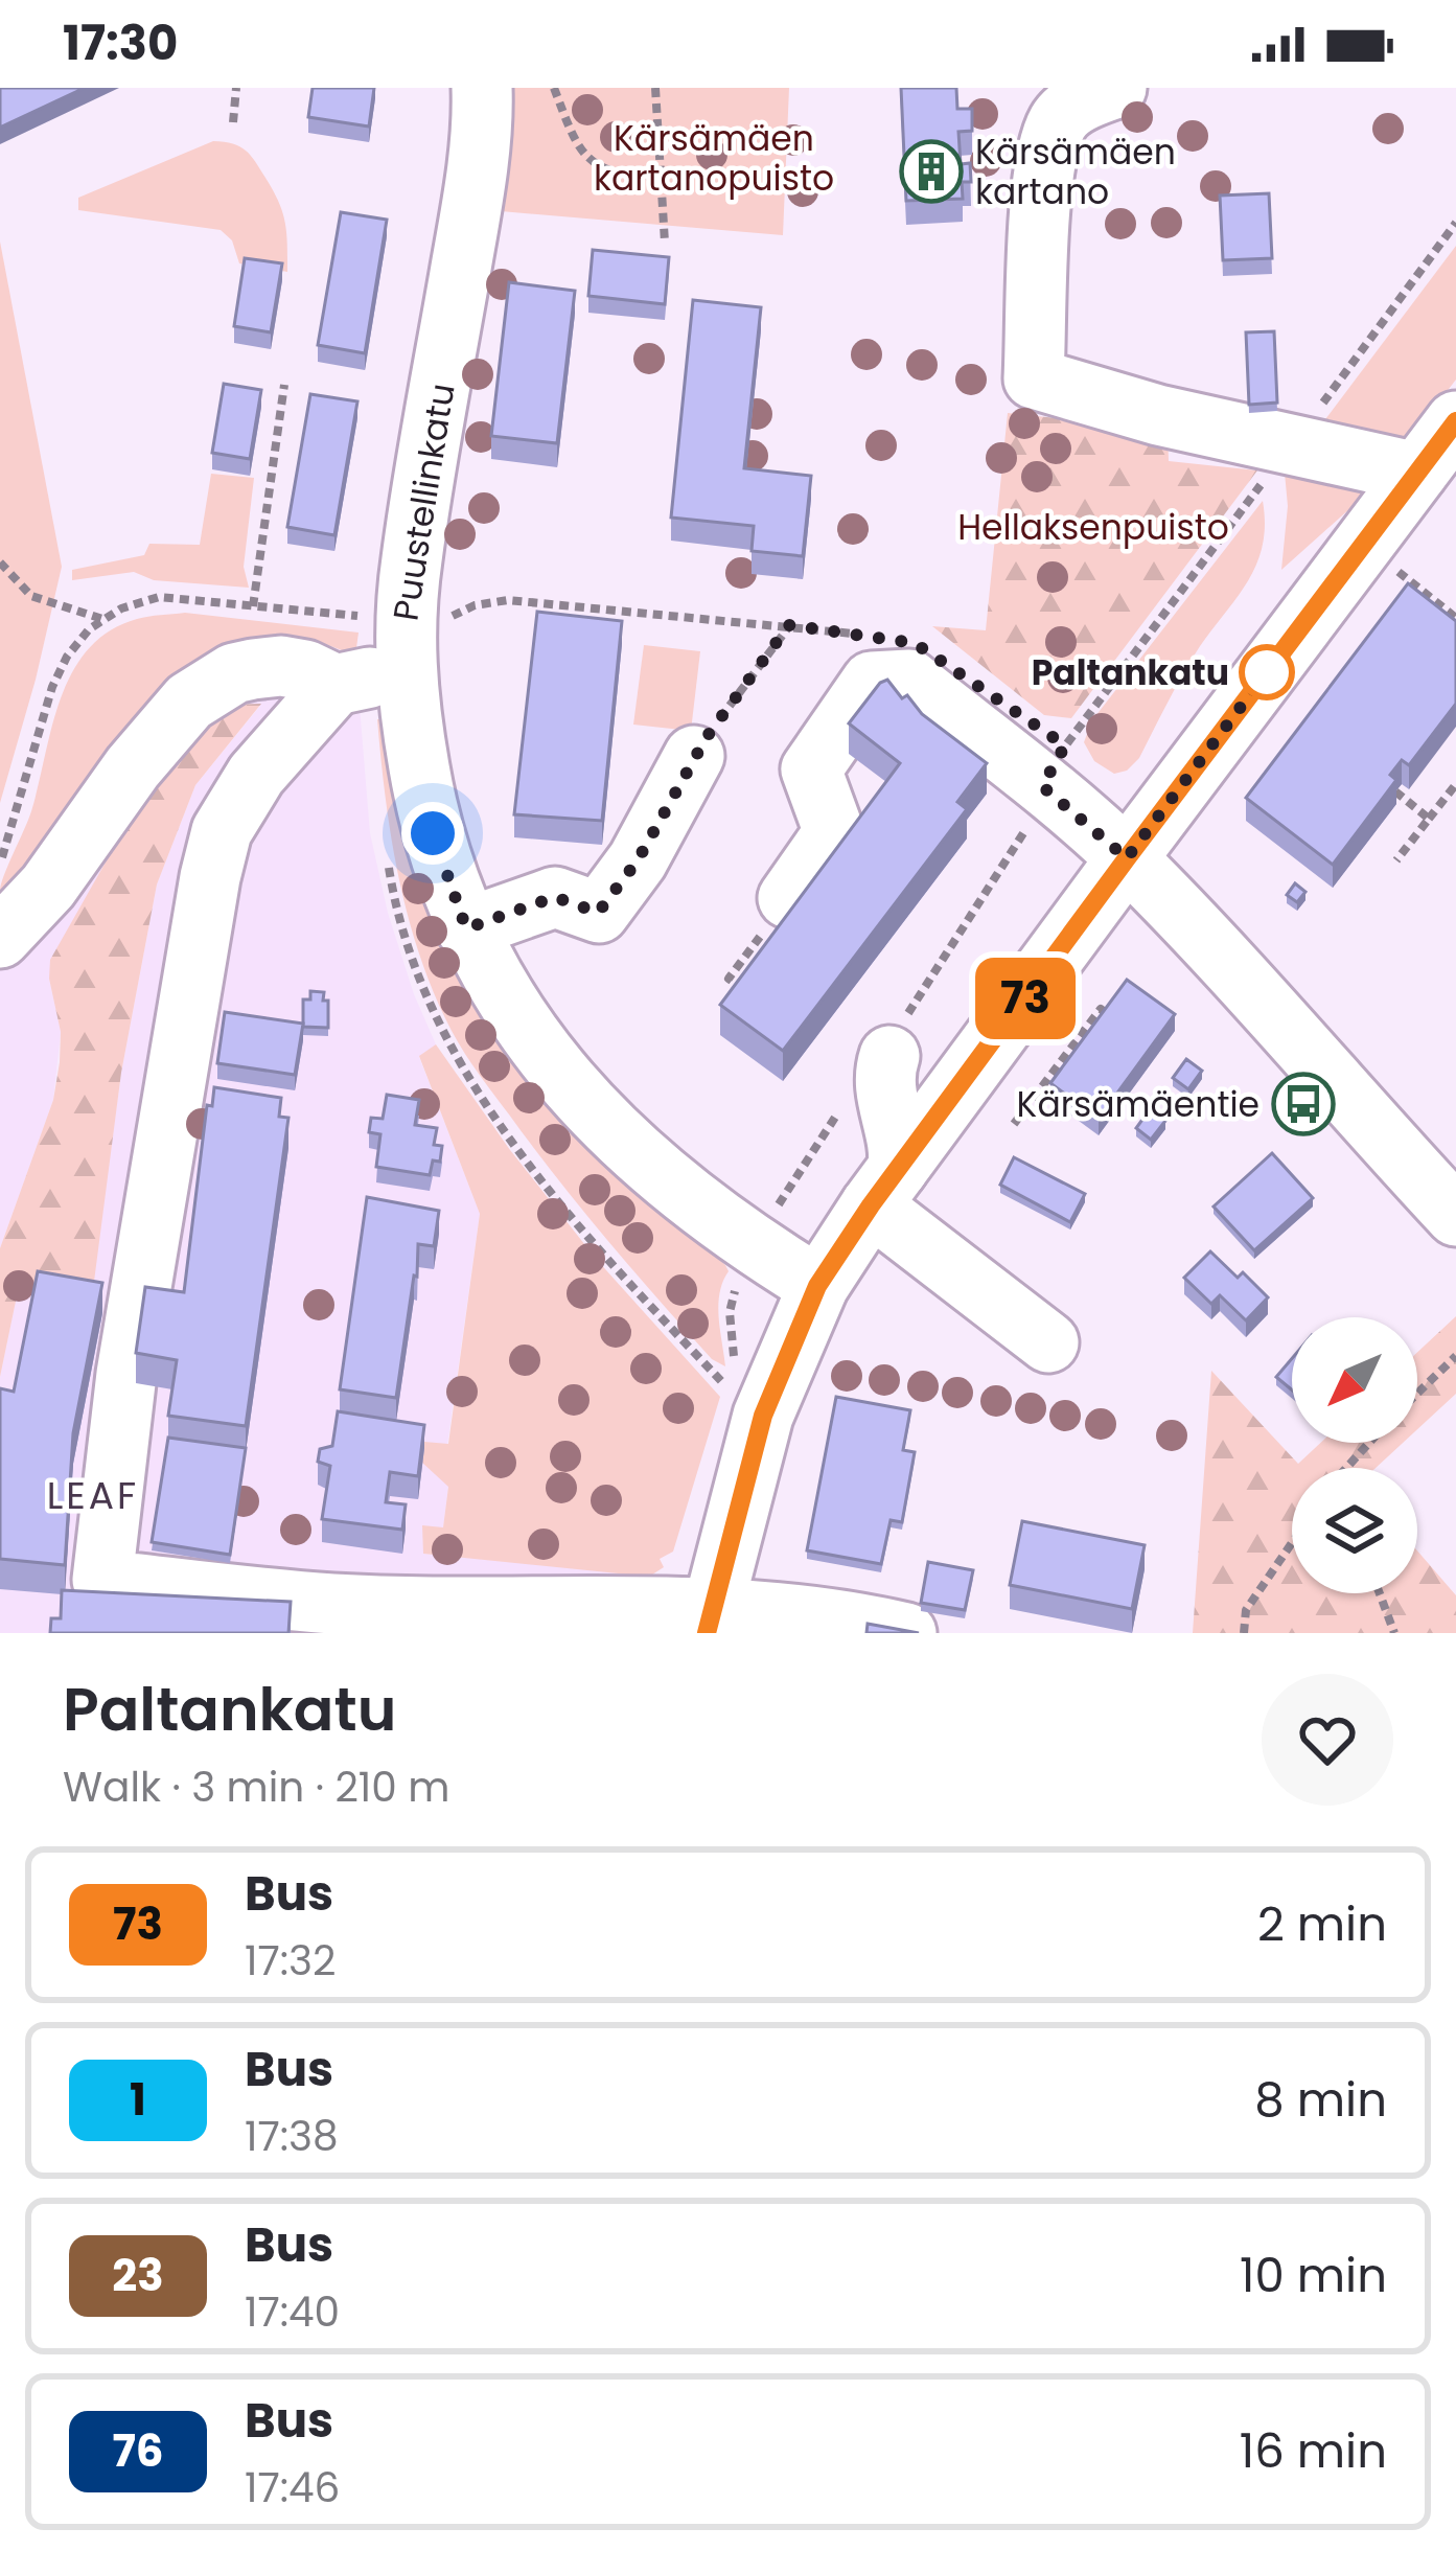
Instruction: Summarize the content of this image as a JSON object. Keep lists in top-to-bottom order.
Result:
{
  "streets": {
    "street": ["Puustellinkatu"]
  },
  "districts": ["LEAF"],
  "parks": ["Kärsämäen kartanopuisto", "Hellaksenpuisto"],
  "places": {
    "building": ["Kärsämäen kartano"],
    "other": ["Paltankatu"],
    "bus stop": ["Kärsämäentie"]
  },
  "lines": ["bus line 73"],
  "north": "bottom left",
  "page": {
    "status": "17:30",
    "on_map": "73",
    "heading": ["Paltankatu", "Walk · 3 min · 210 m"],
    "list": [
      {
        "mark": "73",
        "name": "Bus",
        "note": "17:32",
        "value": "2 min"
      },
      {
        "mark": "1",
        "name": "Bus",
        "note": "17:38",
        "value": "8 min"
      },
      {
        "mark": "23",
        "name": "Bus",
        "note": "17:40",
        "value": "10 min"
      },
      {
        "mark": "76",
        "name": "Bus",
        "note": "17:46",
        "value": "16 min"
      }
    ]
  }
}
